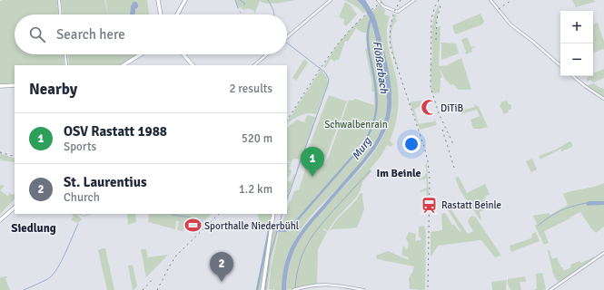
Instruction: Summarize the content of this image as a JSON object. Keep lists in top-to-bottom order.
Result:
{
  "districts": ["Im Beinle", "Siedlung"],
  "water": ["Flößerbach", "Murg"],
  "parks": ["Schwalbenrain"],
  "places": {
    "mosque": ["DiTiB"],
    "station": ["Rastatt Beinle"],
    "sports": ["Sporthalle Niederbühl"]
  },
  "page": {
    "map_buttons": ["+", "−"],
    "search": "Search here",
    "heading": ["Nearby", "2 results"],
    "list": [
      {
        "mark": "1",
        "name": "OSV Rastatt 1988",
        "note": "Sports",
        "value": "520 m"
      },
      {
        "mark": "2",
        "name": "St. Laurentius",
        "note": "Church",
        "value": "1.2 km"
      }
    ],
    "pins": ["1", "2"]
  }
}
